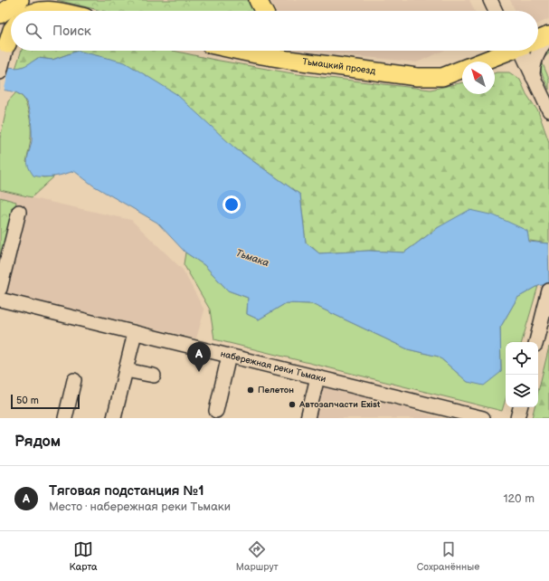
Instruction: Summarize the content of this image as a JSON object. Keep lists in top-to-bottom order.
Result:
{
  "streets": {
    "main road": ["Тьмацкий проезд"],
    "street": ["набережная реки Тьмаки"]
  },
  "water": ["Тьмака"],
  "places": ["Пелетон", "Автозапчасти Exist"],
  "scale_bar": "50 m",
  "north": "top left",
  "page": {
    "search": "Поиск",
    "pins": "A",
    "scale": "50 m",
    "heading": "Рядом",
    "list": [
      {
        "mark": "A",
        "name": "Тяговая подстанция №1",
        "note": "Место · набережная реки Тьмаки",
        "value": "120 m"
      }
    ],
    "nav": ["Карта", "Маршрут", "Сохранённые"]
  }
}
